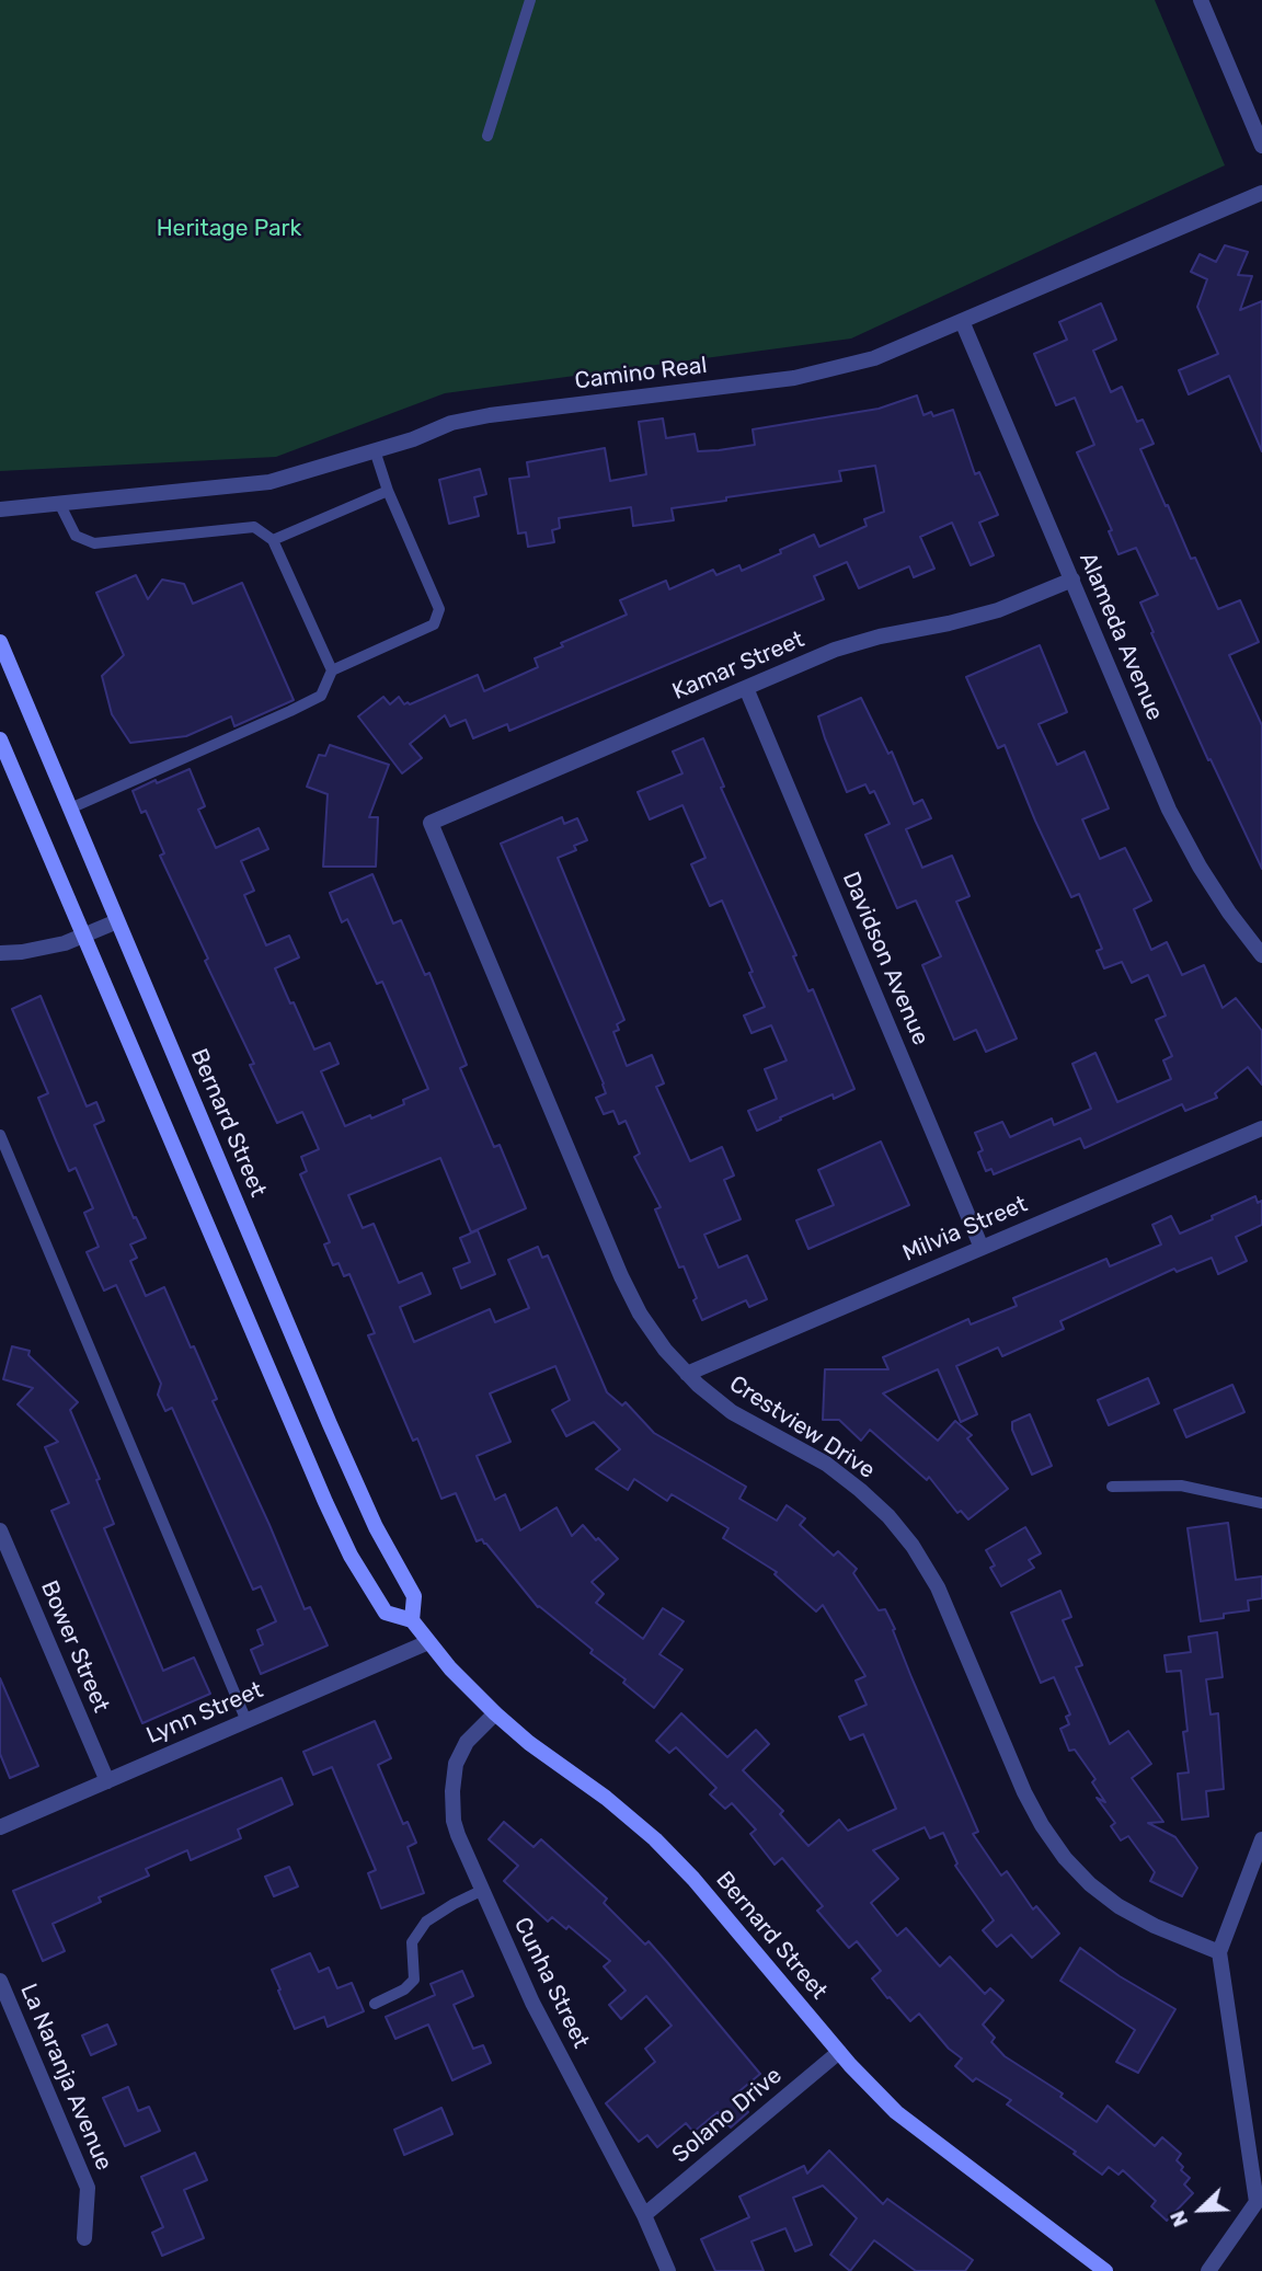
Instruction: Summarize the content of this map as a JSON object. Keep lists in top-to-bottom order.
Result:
{
  "streets": {
    "street": [
      "Camino Real",
      "Alameda Avenue",
      "Kamar Street",
      "Davidson Avenue",
      "Bernard Street",
      "Milvia Street",
      "Crestview Drive",
      "Bower Street",
      "Lynn Street",
      "Cunha Street",
      "La Naranja Avenue",
      "Solano Drive"
    ]
  },
  "crossings": [
    ["Camino Real", "Alameda Avenue"],
    ["Alameda Avenue", "Kamar Street"],
    ["Kamar Street", "Davidson Avenue"],
    ["Kamar Street", "Crestview Drive"],
    ["Davidson Avenue", "Milvia Street"],
    ["Bernard Street", "Lynn Street"],
    ["Bernard Street", "Cunha Street"],
    ["Bernard Street", "Solano Drive"],
    ["Milvia Street", "Crestview Drive"],
    ["Bower Street", "Lynn Street"],
    ["Cunha Street", "Solano Drive"]
  ],
  "parks": ["Heritage Park"],
  "north": "bottom left"
}
